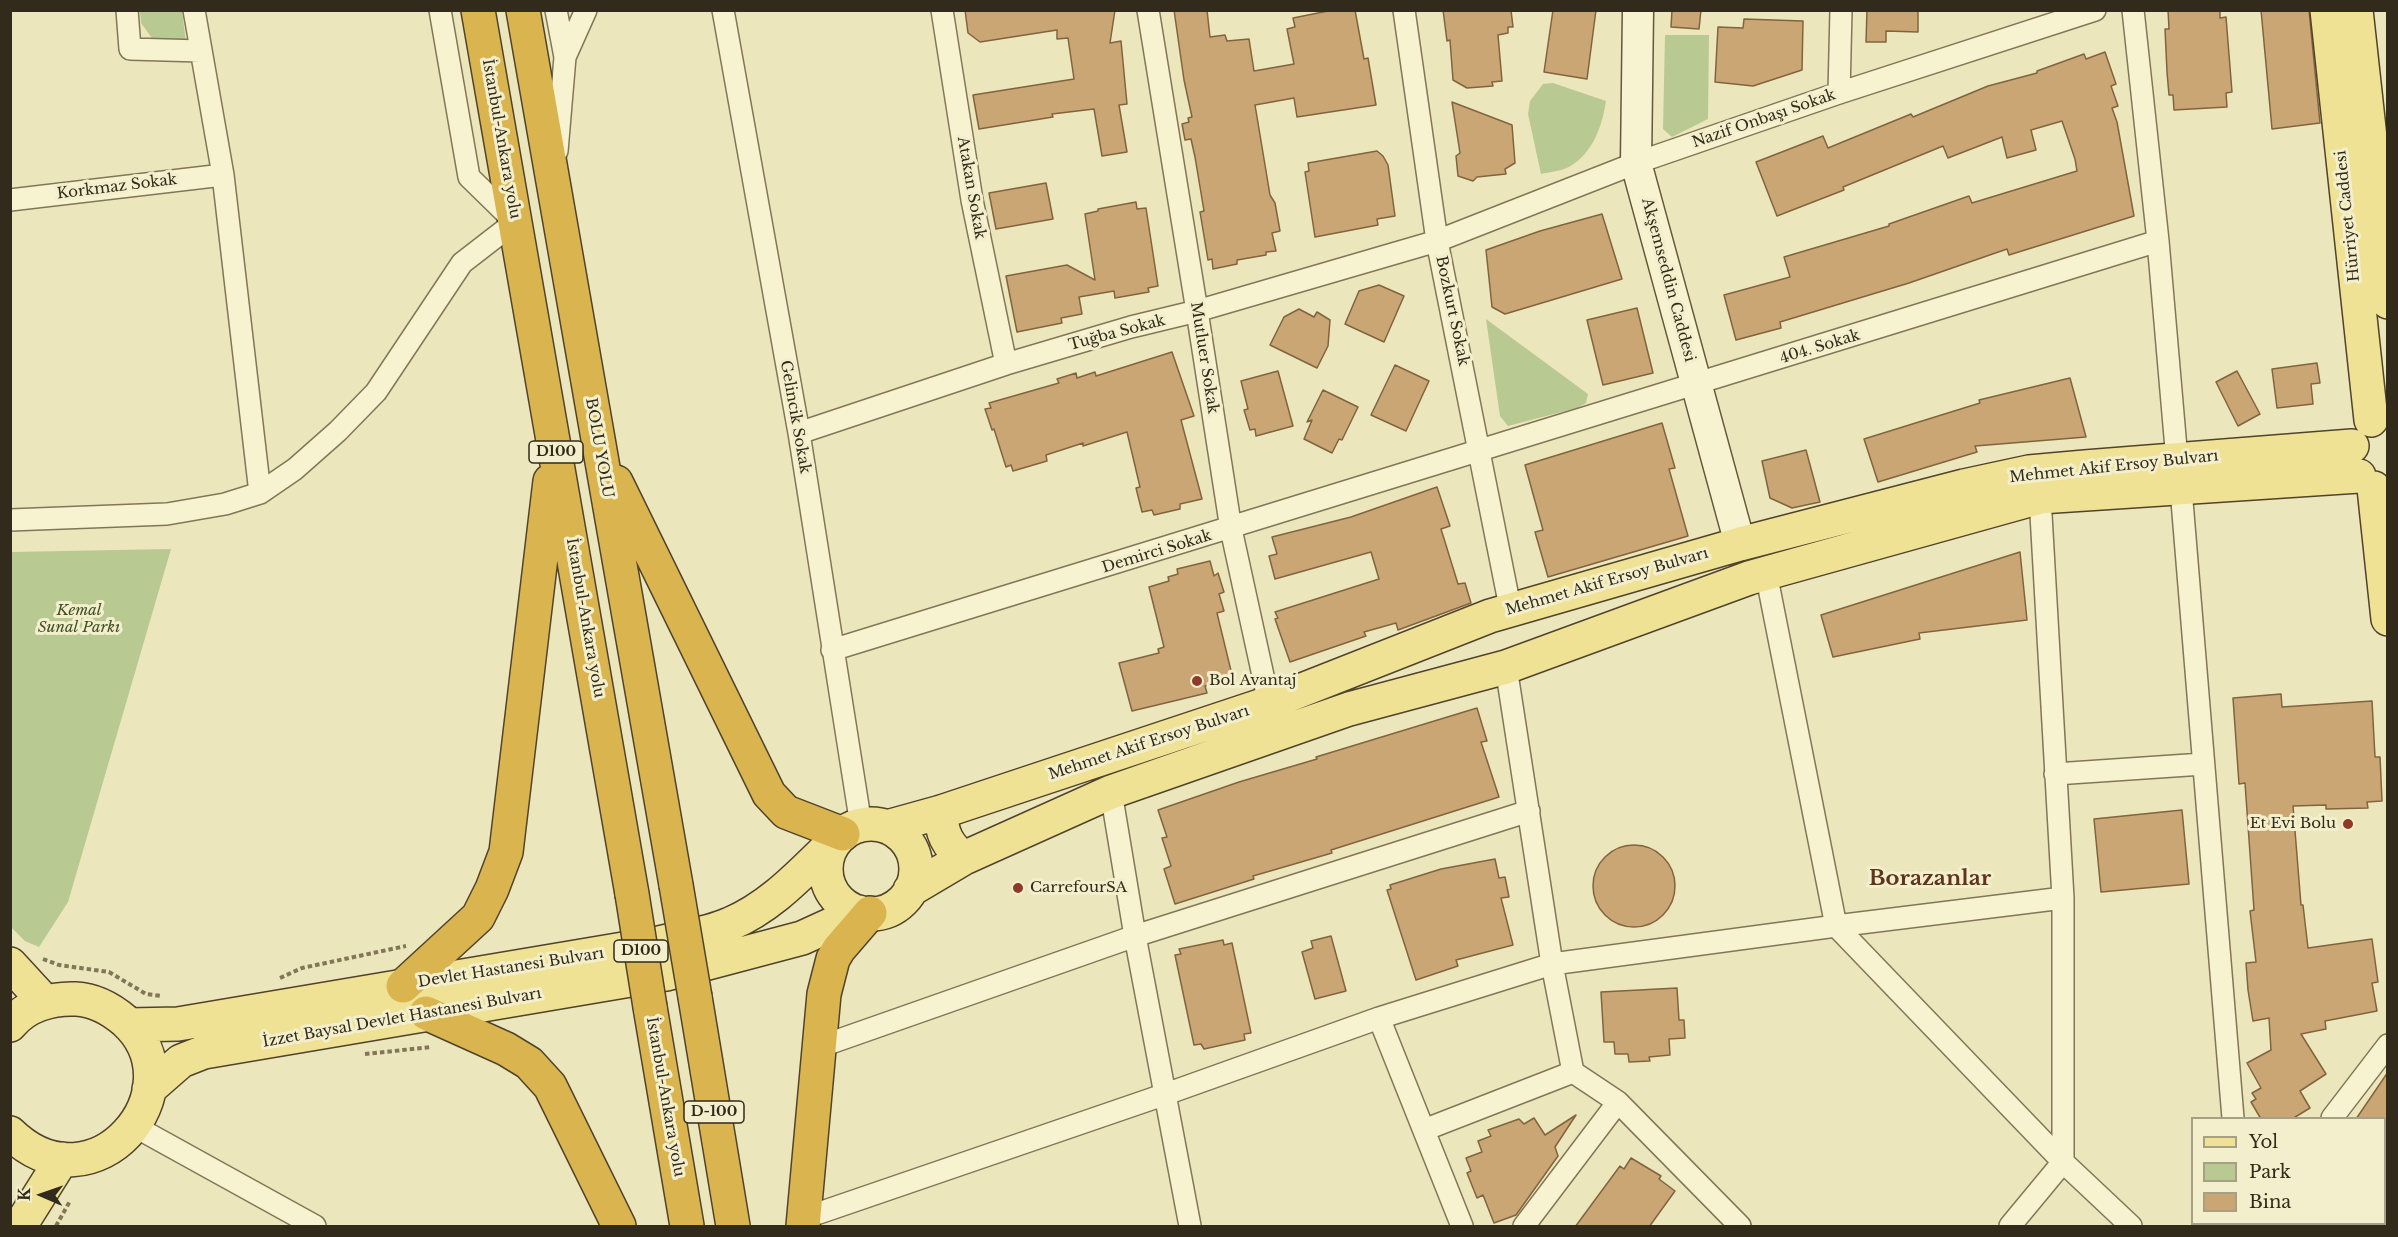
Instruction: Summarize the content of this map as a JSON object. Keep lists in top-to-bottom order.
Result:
{
  "streets": {
    "highway": [
      "İstanbul-Ankara yolu",
      "BOLU YOLU",
      "D100",
      "D-100"
    ],
    "main road": [
      "Hürriyet Caddesi",
      "Akşemseddin Caddesi",
      "Mehmet Akif Ersoy Bulvarı",
      "Devlet Hastanesi Bulvarı",
      "İzzet Baysal Devlet Hastanesi Bulvarı"
    ],
    "street": [
      "Nazif Onbaşı Sokak",
      "Korkmaz Sokak",
      "Atakan Sokak",
      "Bozkurt Sokak",
      "Tuğba Sokak",
      "404. Sokak",
      "Mutluer Sokak",
      "Gelincik Sokak",
      "Demirci Sokak"
    ]
  },
  "crossings": [
    ["Nazif Onbaşı Sokak", "Akşemseddin Caddesi"],
    ["Nazif Onbaşı Sokak", "Bozkurt Sokak"],
    ["Nazif Onbaşı Sokak", "Tuğba Sokak"],
    ["Atakan Sokak", "Tuğba Sokak"],
    ["Akşemseddin Caddesi", "404. Sokak"],
    ["Akşemseddin Caddesi", "Mehmet Akif Ersoy Bulvarı"],
    ["Bozkurt Sokak", "Tuğba Sokak"],
    ["Bozkurt Sokak", "404. Sokak"],
    ["Bozkurt Sokak", "Mehmet Akif Ersoy Bulvarı"],
    ["Bozkurt Sokak", "Demirci Sokak"],
    ["Tuğba Sokak", "Mutluer Sokak"],
    ["Tuğba Sokak", "Gelincik Sokak"],
    ["404. Sokak", "Demirci Sokak"],
    ["Mutluer Sokak", "Mehmet Akif Ersoy Bulvarı"],
    ["Mutluer Sokak", "Demirci Sokak"],
    ["Gelincik Sokak", "Mehmet Akif Ersoy Bulvarı"],
    ["Gelincik Sokak", "Demirci Sokak"],
    ["Gelincik Sokak", "Devlet Hastanesi Bulvarı"],
    ["Gelincik Sokak", "İzzet Baysal Devlet Hastanesi Bulvarı"],
    ["BOLU YOLU", "D-100"],
    ["Mehmet Akif Ersoy Bulvarı", "Devlet Hastanesi Bulvarı"],
    ["Mehmet Akif Ersoy Bulvarı", "İzzet Baysal Devlet Hastanesi Bulvarı"],
    ["Devlet Hastanesi Bulvarı", "İzzet Baysal Devlet Hastanesi Bulvarı"]
  ],
  "districts": ["Borazanlar"],
  "parks": ["Kemal Sunal Parkı"],
  "places": ["Bol Avantaj", "Et Evi Bolu", "CarrefourSA"],
  "legend": ["Yol", "Park", "Bina"],
  "north": "left"
}
